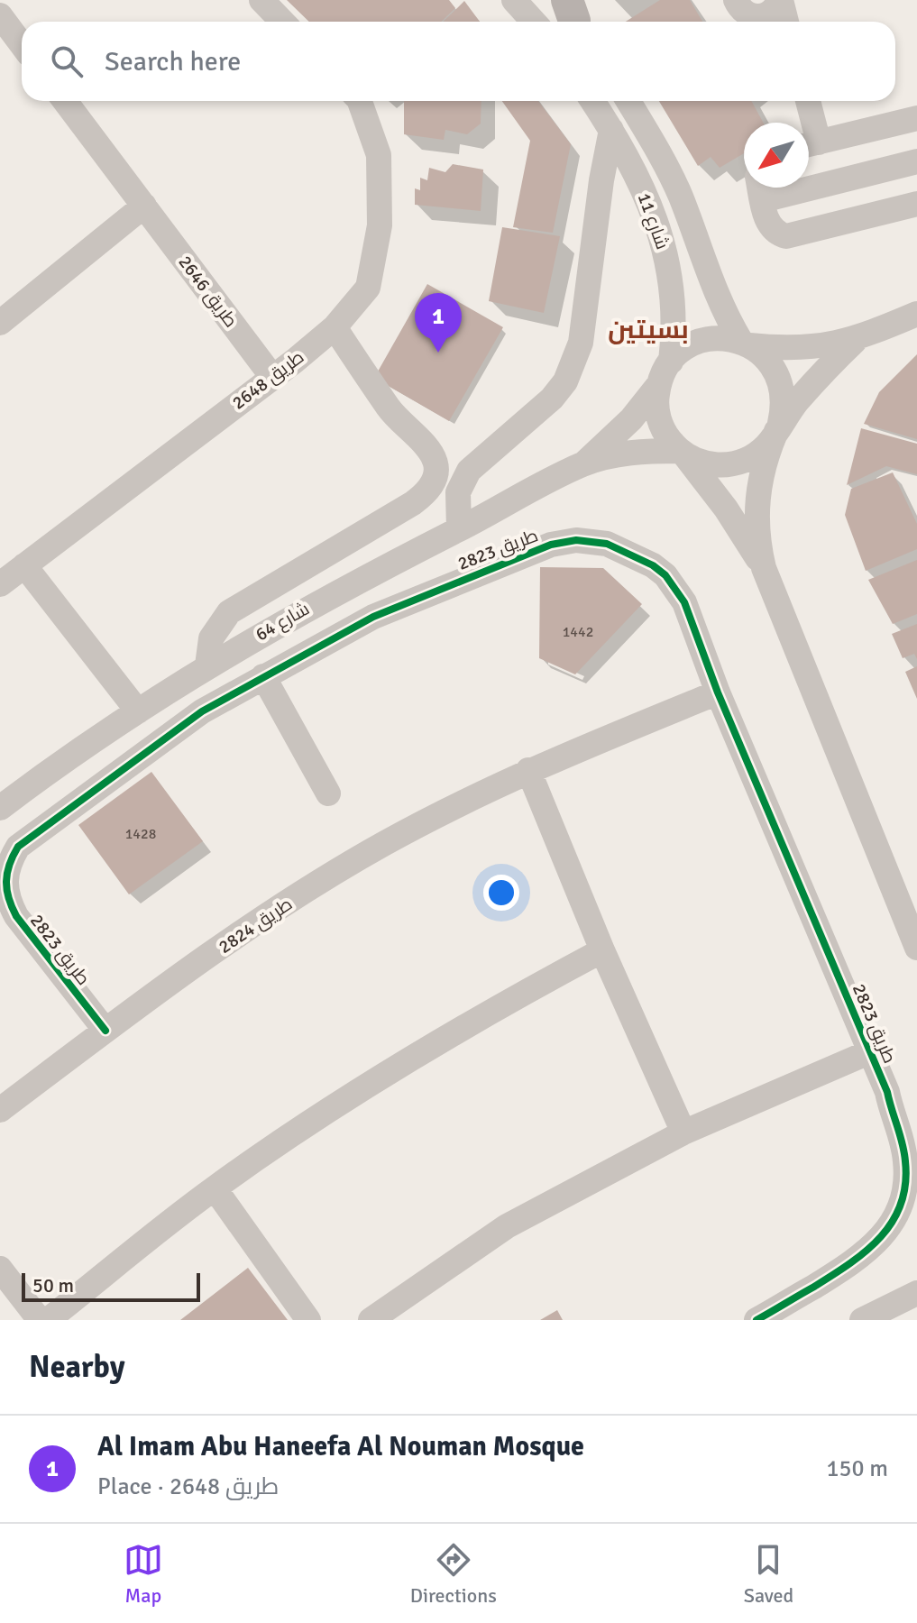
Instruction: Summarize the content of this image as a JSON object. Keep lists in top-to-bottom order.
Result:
{
  "streets": {
    "street": [
      "شارع 11",
      "طريق 2646",
      "طريق 2648",
      "طريق 2823",
      "شارع 64",
      "طريق 2824"
    ]
  },
  "crossings": [
    ["شارع 11", "شارع 64"],
    ["طريق 2646", "طريق 2648"],
    ["طريق 2823", "طريق 2824"]
  ],
  "districts": ["بسيتين"],
  "house_numbers": ["1442", "1428"],
  "scale_bar": "50 m",
  "north": "bottom left",
  "page": {
    "search": "Search here",
    "pins": "1",
    "scale": "50 m",
    "heading": "Nearby",
    "list": [
      {
        "mark": "1",
        "name": "Al Imam Abu Haneefa Al Nouman Mosque",
        "note": "Place · طريق 2648",
        "value": "150 m"
      }
    ],
    "nav": ["Map", "Directions", "Saved"]
  }
}
